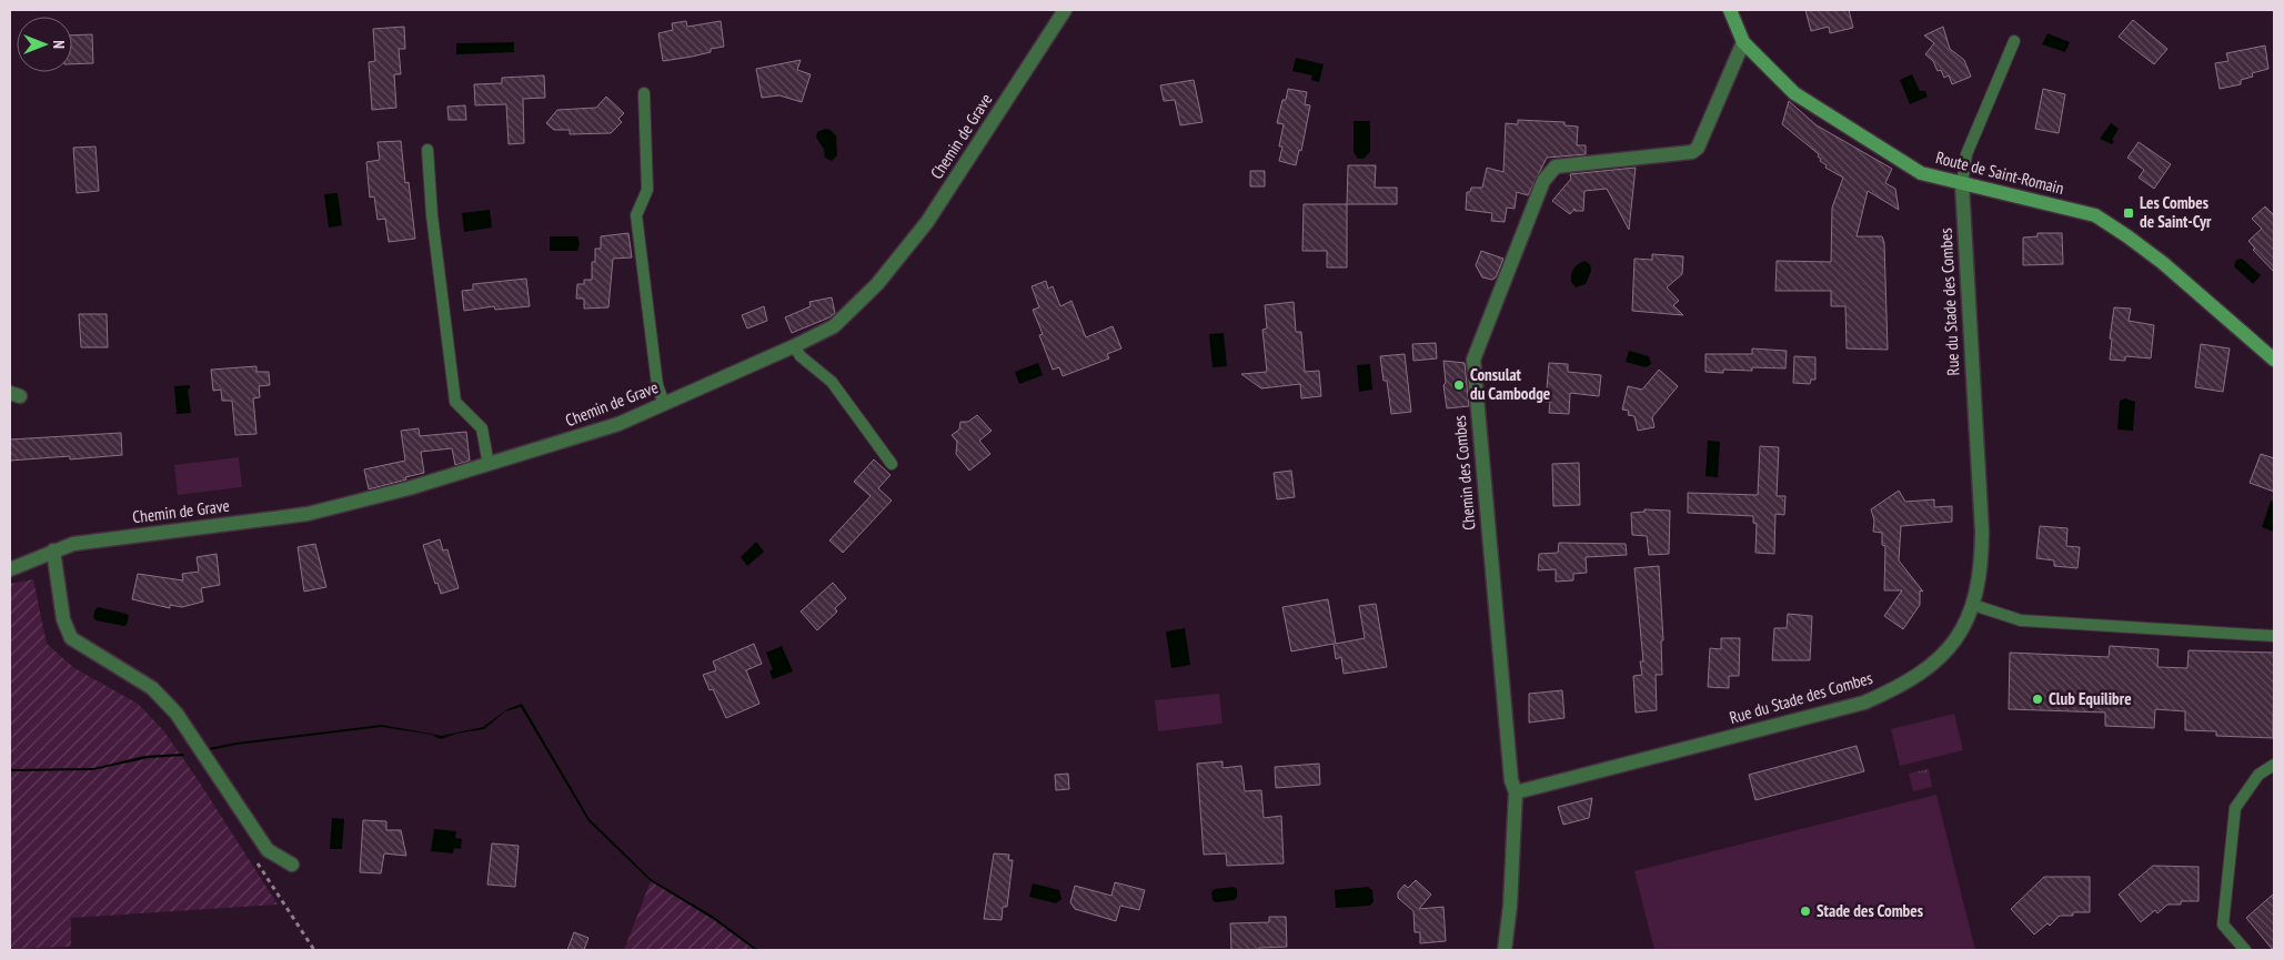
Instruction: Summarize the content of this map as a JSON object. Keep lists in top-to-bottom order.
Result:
{
  "streets": {
    "main road": ["Route de Saint-Romain"],
    "street": ["Chemin de Grave", "Rue du Stade des Combes", "Chemin des Combes"]
  },
  "crossings": [
    ["Route de Saint-Romain", "Rue du Stade des Combes"],
    ["Route de Saint-Romain", "Chemin des Combes"],
    ["Rue du Stade des Combes", "Chemin des Combes"]
  ],
  "places": {
    "transit": ["Les Combes de Saint-Cyr"],
    "other": ["Consulat du Cambodge", "Club Equilibre", "Stade des Combes"]
  },
  "north": "right"
}
